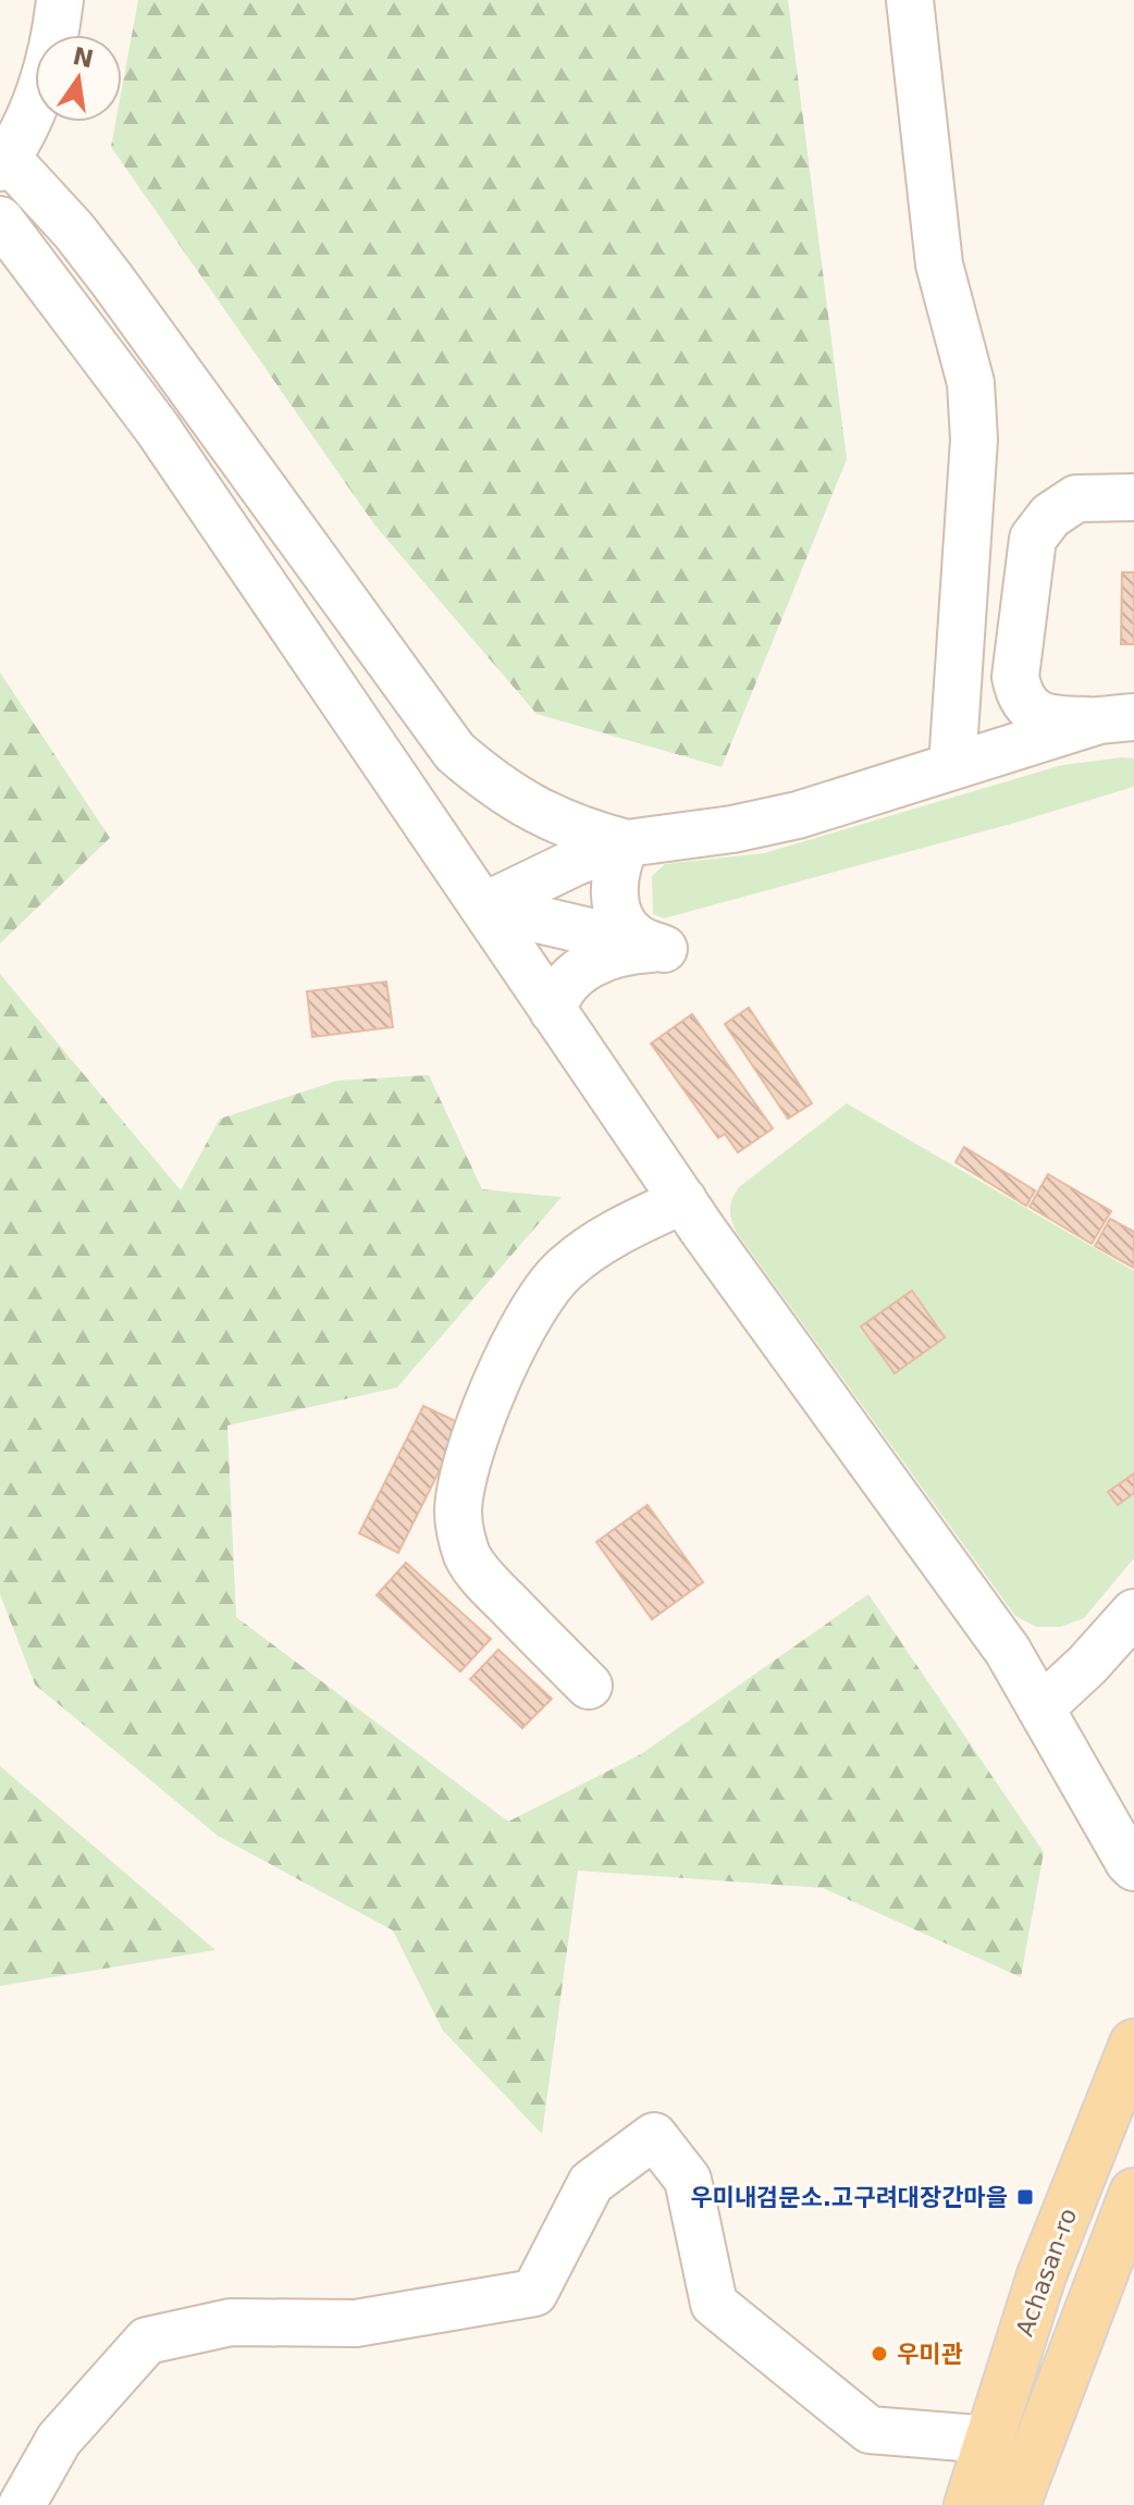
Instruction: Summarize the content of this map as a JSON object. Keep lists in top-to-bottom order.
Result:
{
  "streets": {
    "main road": ["Achasan-ro"]
  },
  "places": {
    "transit": ["우미내검문소.고구려대장간마을"],
    "other": ["우미관"]
  },
  "north": "top"
}
